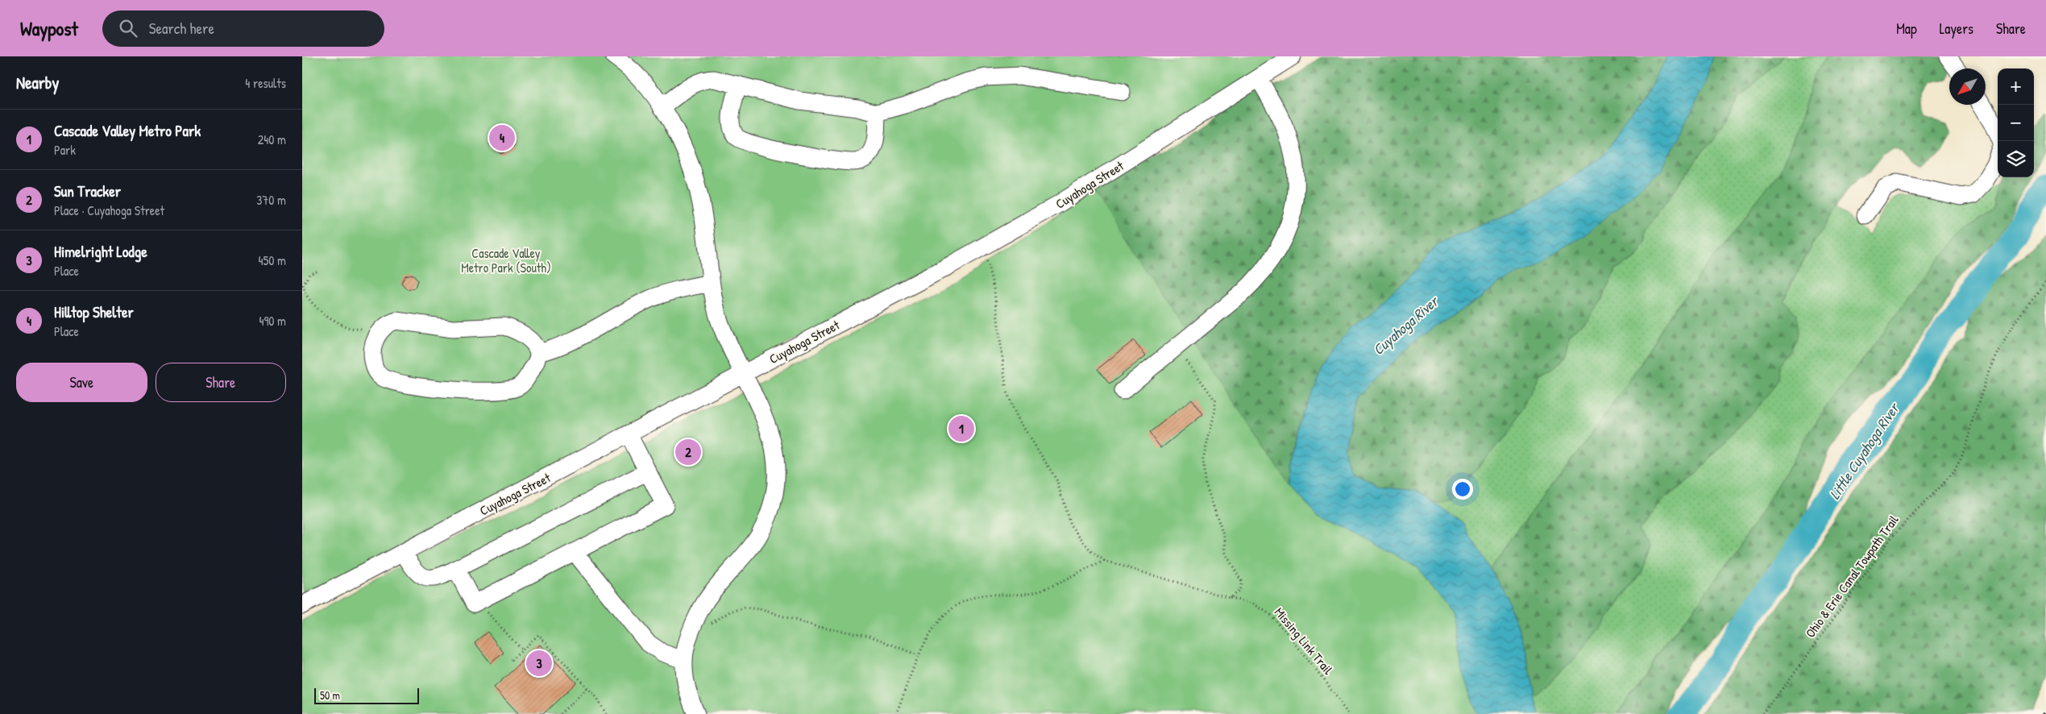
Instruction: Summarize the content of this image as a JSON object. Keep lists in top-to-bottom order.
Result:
{
  "streets": {
    "street": ["Cuyahoga Street"],
    "path": ["Ohio & Erie Canal Towpath Trail", "Missing Link Trail"]
  },
  "water": ["Cuyahoga River", "Little Cuyahoga River"],
  "parks": ["Cascade Valley Metro Park (South)"],
  "scale_bar": "50 m",
  "north": "bottom left",
  "page": {
    "header": "Waypost",
    "search": "Search here",
    "nav": ["Map", "Layers", "Share"],
    "heading": ["Nearby", "4 results"],
    "map_buttons": ["+", "−"],
    "list": [
      {
        "mark": "1",
        "name": "Cascade Valley Metro Park",
        "note": "Park",
        "value": "240 m"
      },
      {
        "mark": "2",
        "name": "Sun Tracker",
        "note": "Place · Cuyahoga Street",
        "value": "370 m"
      },
      {
        "mark": "3",
        "name": "Himelright Lodge",
        "note": "Place",
        "value": "450 m"
      },
      {
        "mark": "4",
        "name": "Hilltop Shelter",
        "note": "Place",
        "value": "490 m"
      }
    ],
    "pins": [
      "4",
      "1",
      "2",
      "3"
    ],
    "buttons": ["Save", "Share"],
    "scale": "50 m"
  }
}
